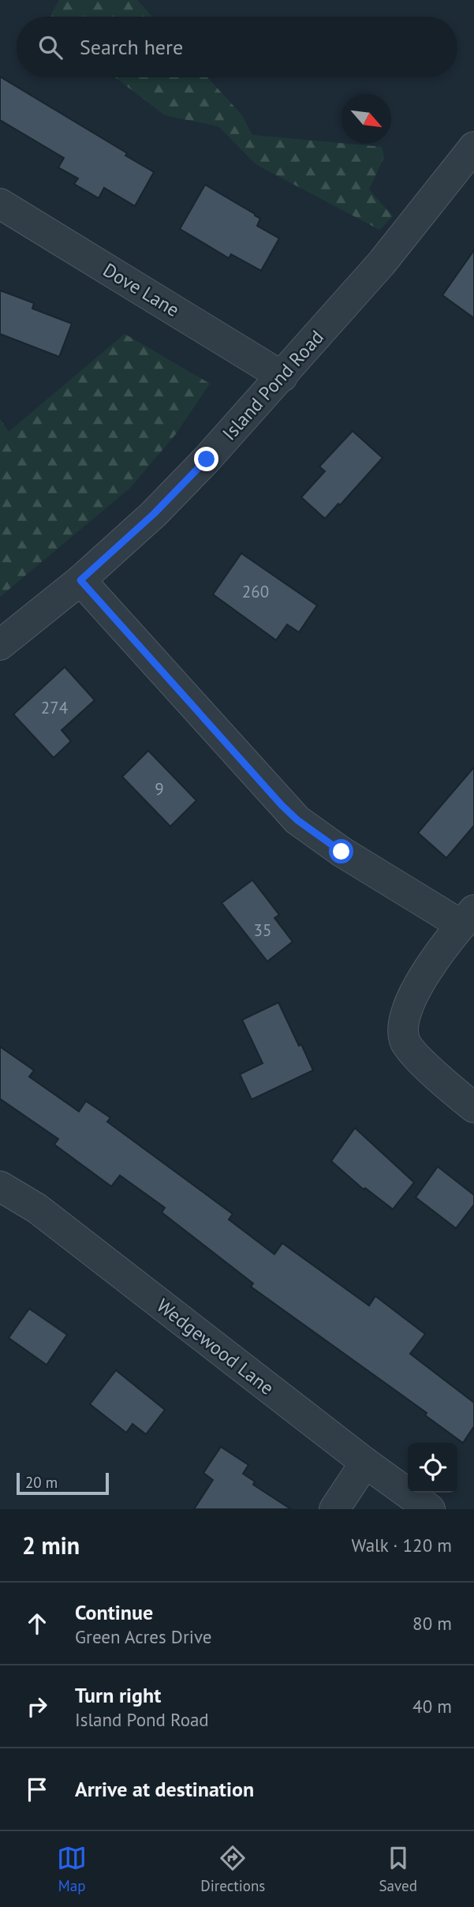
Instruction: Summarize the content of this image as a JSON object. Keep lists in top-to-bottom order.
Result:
{
  "streets": {
    "street": ["Dove Lane", "Island Pond Road", "Wedgewood Lane"]
  },
  "crossings": [
    ["Dove Lane", "Island Pond Road"]
  ],
  "house_numbers": [
    "260",
    "274",
    "9",
    "35"
  ],
  "scale_bar": "20 m",
  "north": "bottom right",
  "page": {
    "search": "Search here",
    "scale": "20 m",
    "heading": ["2 min", "Walk · 120 m"],
    "list": [
      ["Continue", "Green Acres Drive", "80 m"],
      ["Turn right", "Island Pond Road", "40 m"],
      "Arrive at destination"
    ],
    "nav": ["Map", "Directions", "Saved"]
  }
}
